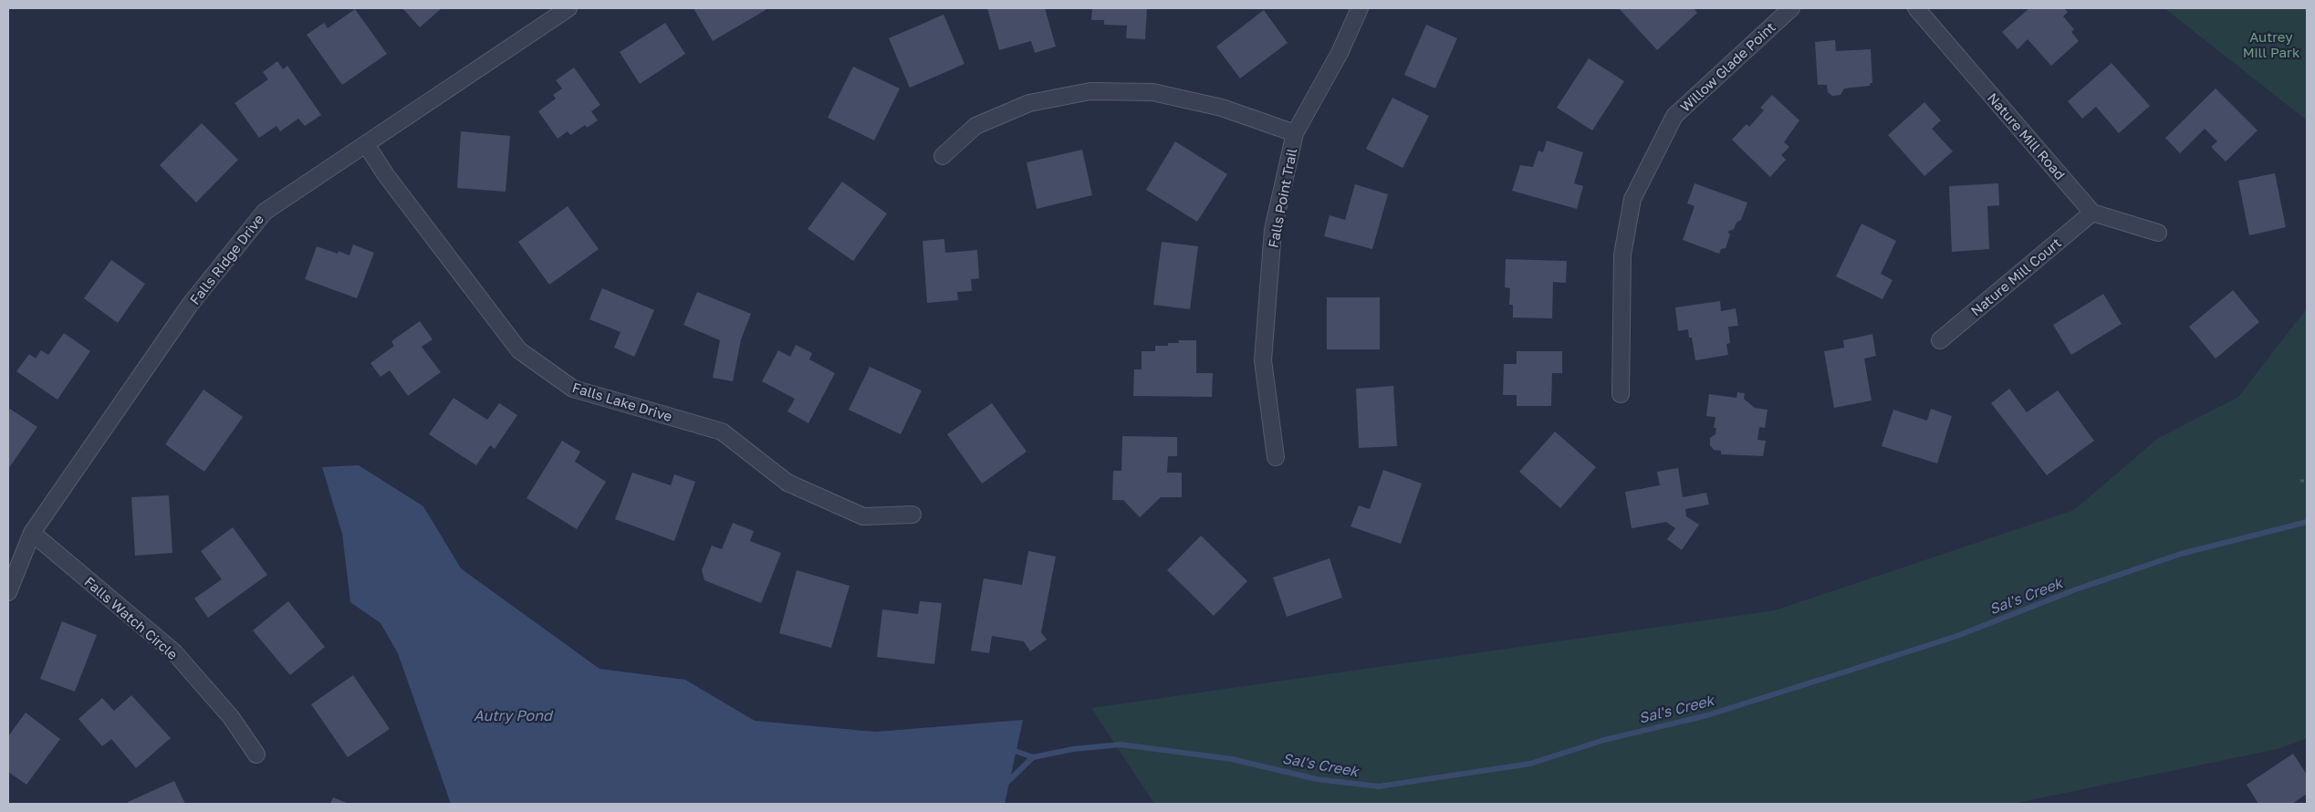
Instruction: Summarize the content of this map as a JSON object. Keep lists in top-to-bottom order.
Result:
{
  "streets": {
    "street": [
      "Willow Glade Point",
      "Nature Mill Road",
      "Falls Point Trail",
      "Falls Ridge Drive",
      "Nature Mill Court",
      "Falls Lake Drive",
      "Falls Watch Circle"
    ]
  },
  "crossings": [
    ["Nature Mill Road", "Nature Mill Court"],
    ["Falls Ridge Drive", "Falls Lake Drive"],
    ["Falls Ridge Drive", "Falls Watch Circle"]
  ],
  "water": ["Sal's Creek", "Autry Pond"],
  "parks": ["Autrey Mill Park"]
}
